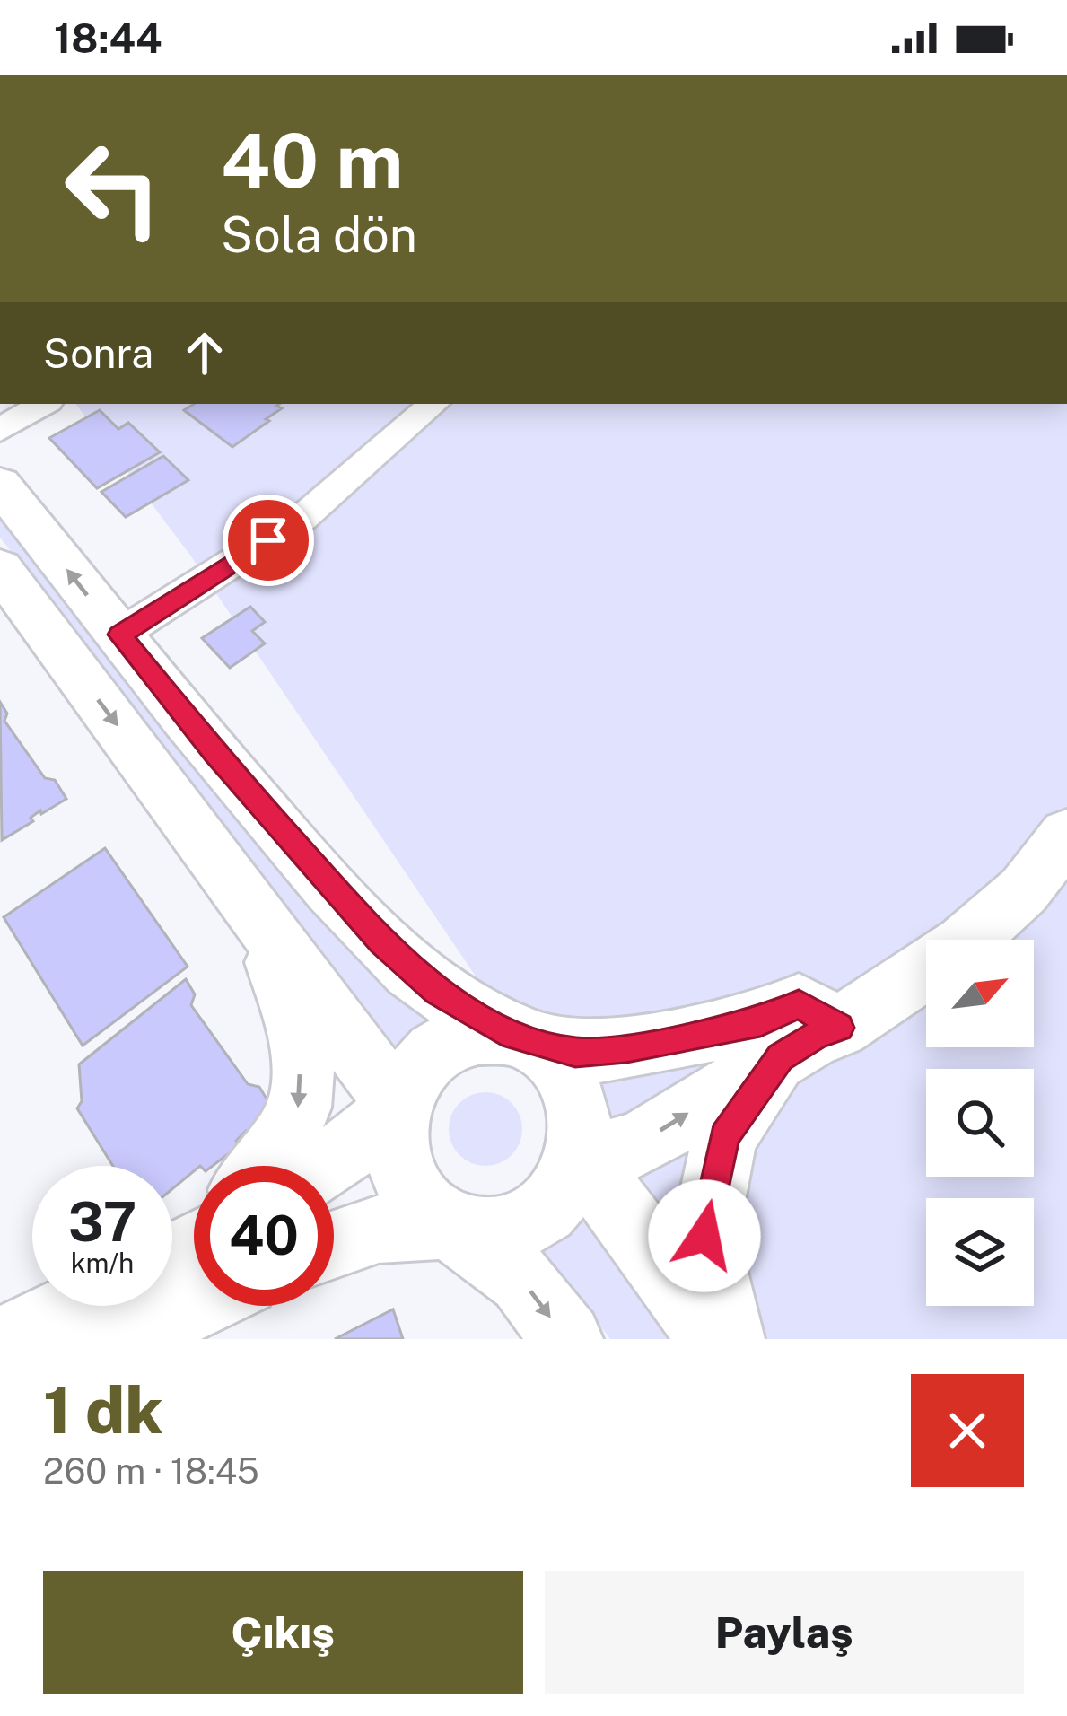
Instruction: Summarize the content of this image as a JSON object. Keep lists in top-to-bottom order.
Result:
{
  "north": "top right",
  "page": {
    "status": "18:44",
    "turn": ["40 m", "Sola dön"],
    "then": "Sonra",
    "speed": "37 km/h",
    "limit": "40",
    "heading": ["1 dk", "260 m · 18:45"],
    "buttons": ["Çıkış", "Paylaş"]
  }
}
